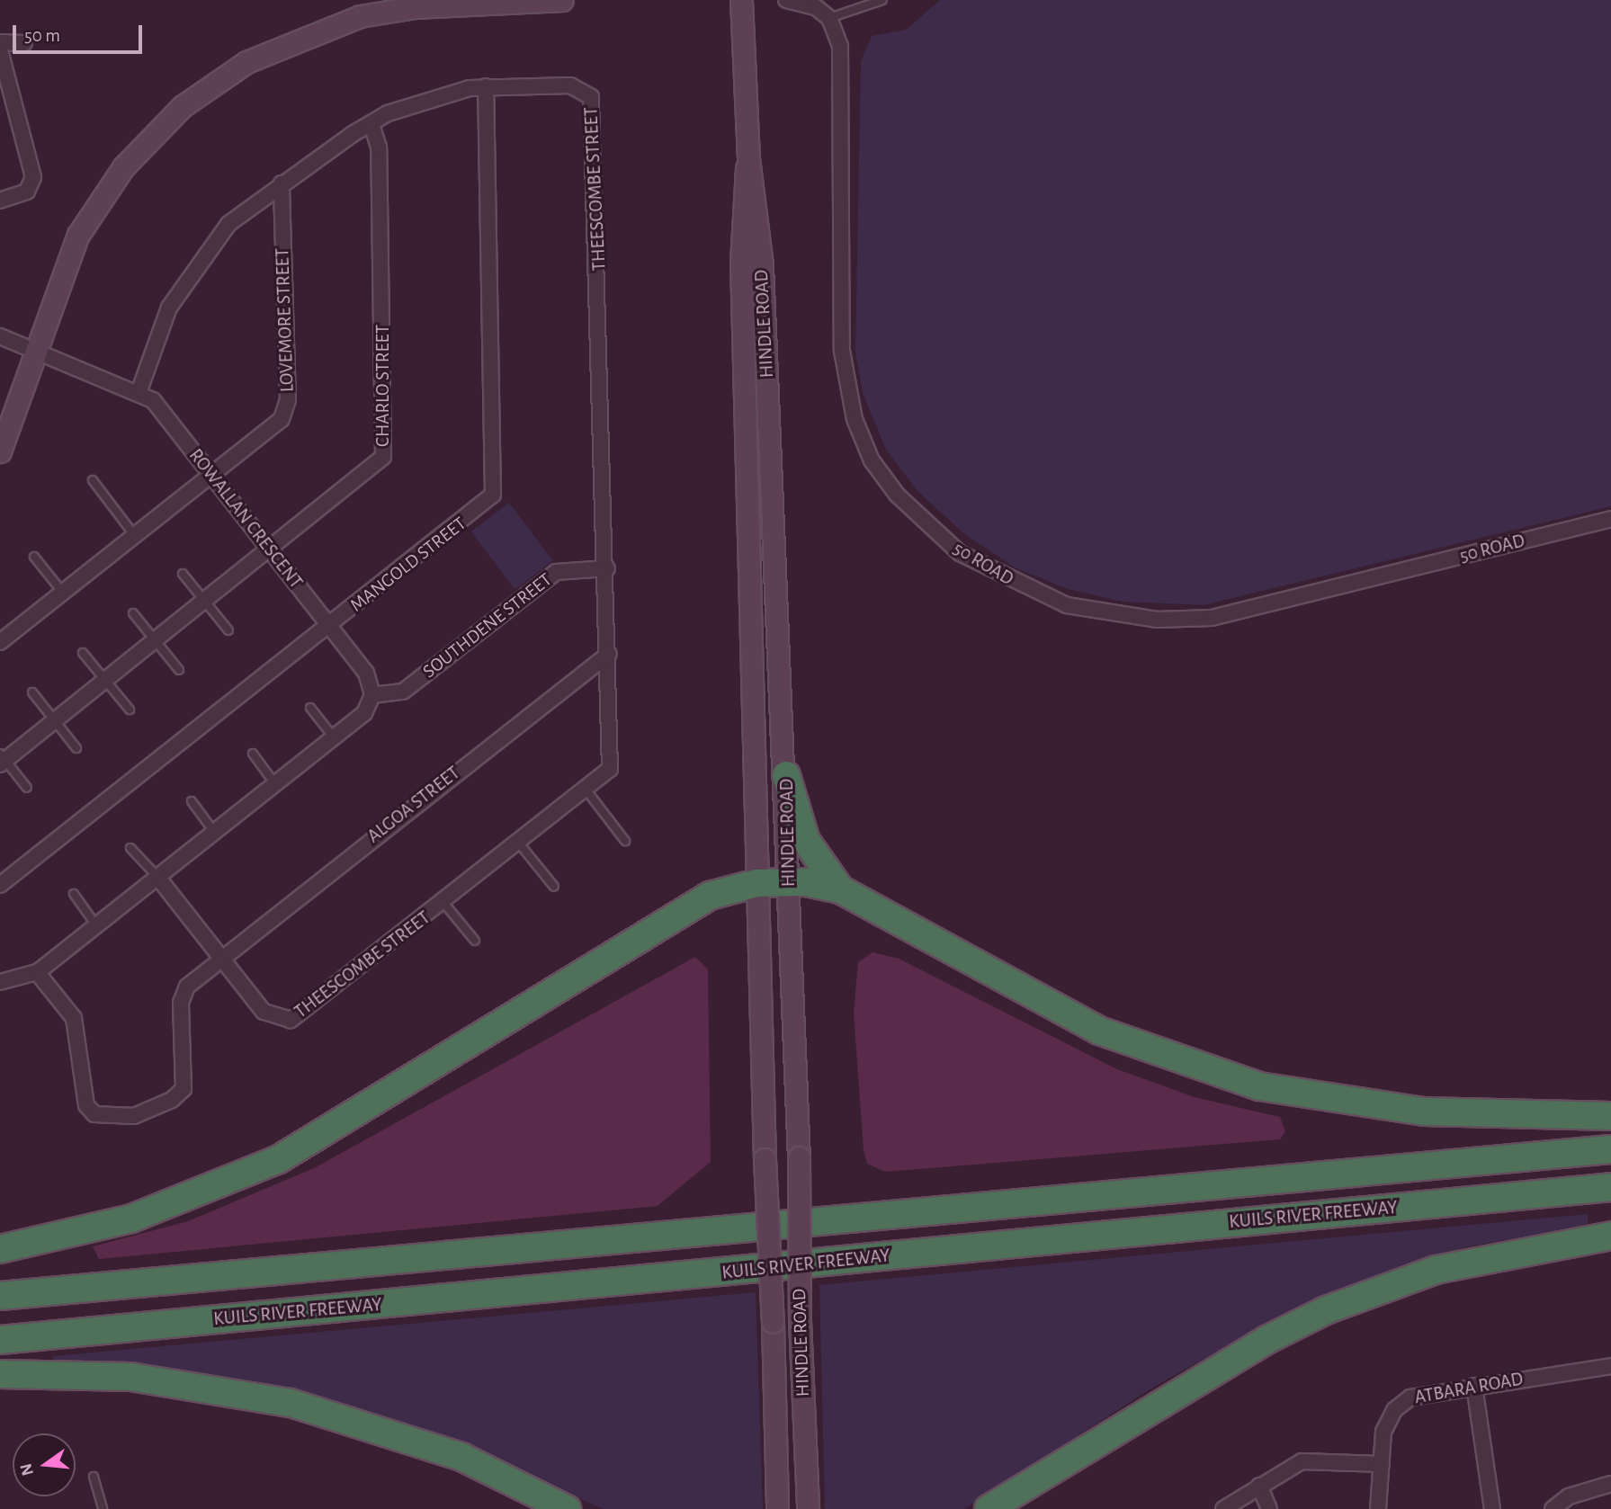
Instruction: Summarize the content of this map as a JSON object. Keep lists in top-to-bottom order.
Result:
{
  "streets": {
    "highway": ["KUILS RIVER FREEWAY"],
    "main road": ["HINDLE ROAD"],
    "street": [
      "THEESCOMBE STREET",
      "LOVEMORE STREET",
      "CHARLO STREET",
      "ROWALLAN CRESCENT",
      "50 ROAD",
      "MANGOLD STREET",
      "SOUTHDENE STREET",
      "ALGOA STREET",
      "ATBARA ROAD"
    ]
  },
  "crossings": [
    ["THEESCOMBE STREET", "LOVEMORE STREET"],
    ["THEESCOMBE STREET", "CHARLO STREET"],
    ["THEESCOMBE STREET", "ROWALLAN CRESCENT"],
    ["THEESCOMBE STREET", "MANGOLD STREET"],
    ["THEESCOMBE STREET", "SOUTHDENE STREET"],
    ["THEESCOMBE STREET", "ALGOA STREET"],
    ["LOVEMORE STREET", "ROWALLAN CRESCENT"],
    ["CHARLO STREET", "ROWALLAN CRESCENT"],
    ["ROWALLAN CRESCENT", "MANGOLD STREET"],
    ["ROWALLAN CRESCENT", "SOUTHDENE STREET"]
  ],
  "scale_bar": "50 m",
  "north": "left"
}
